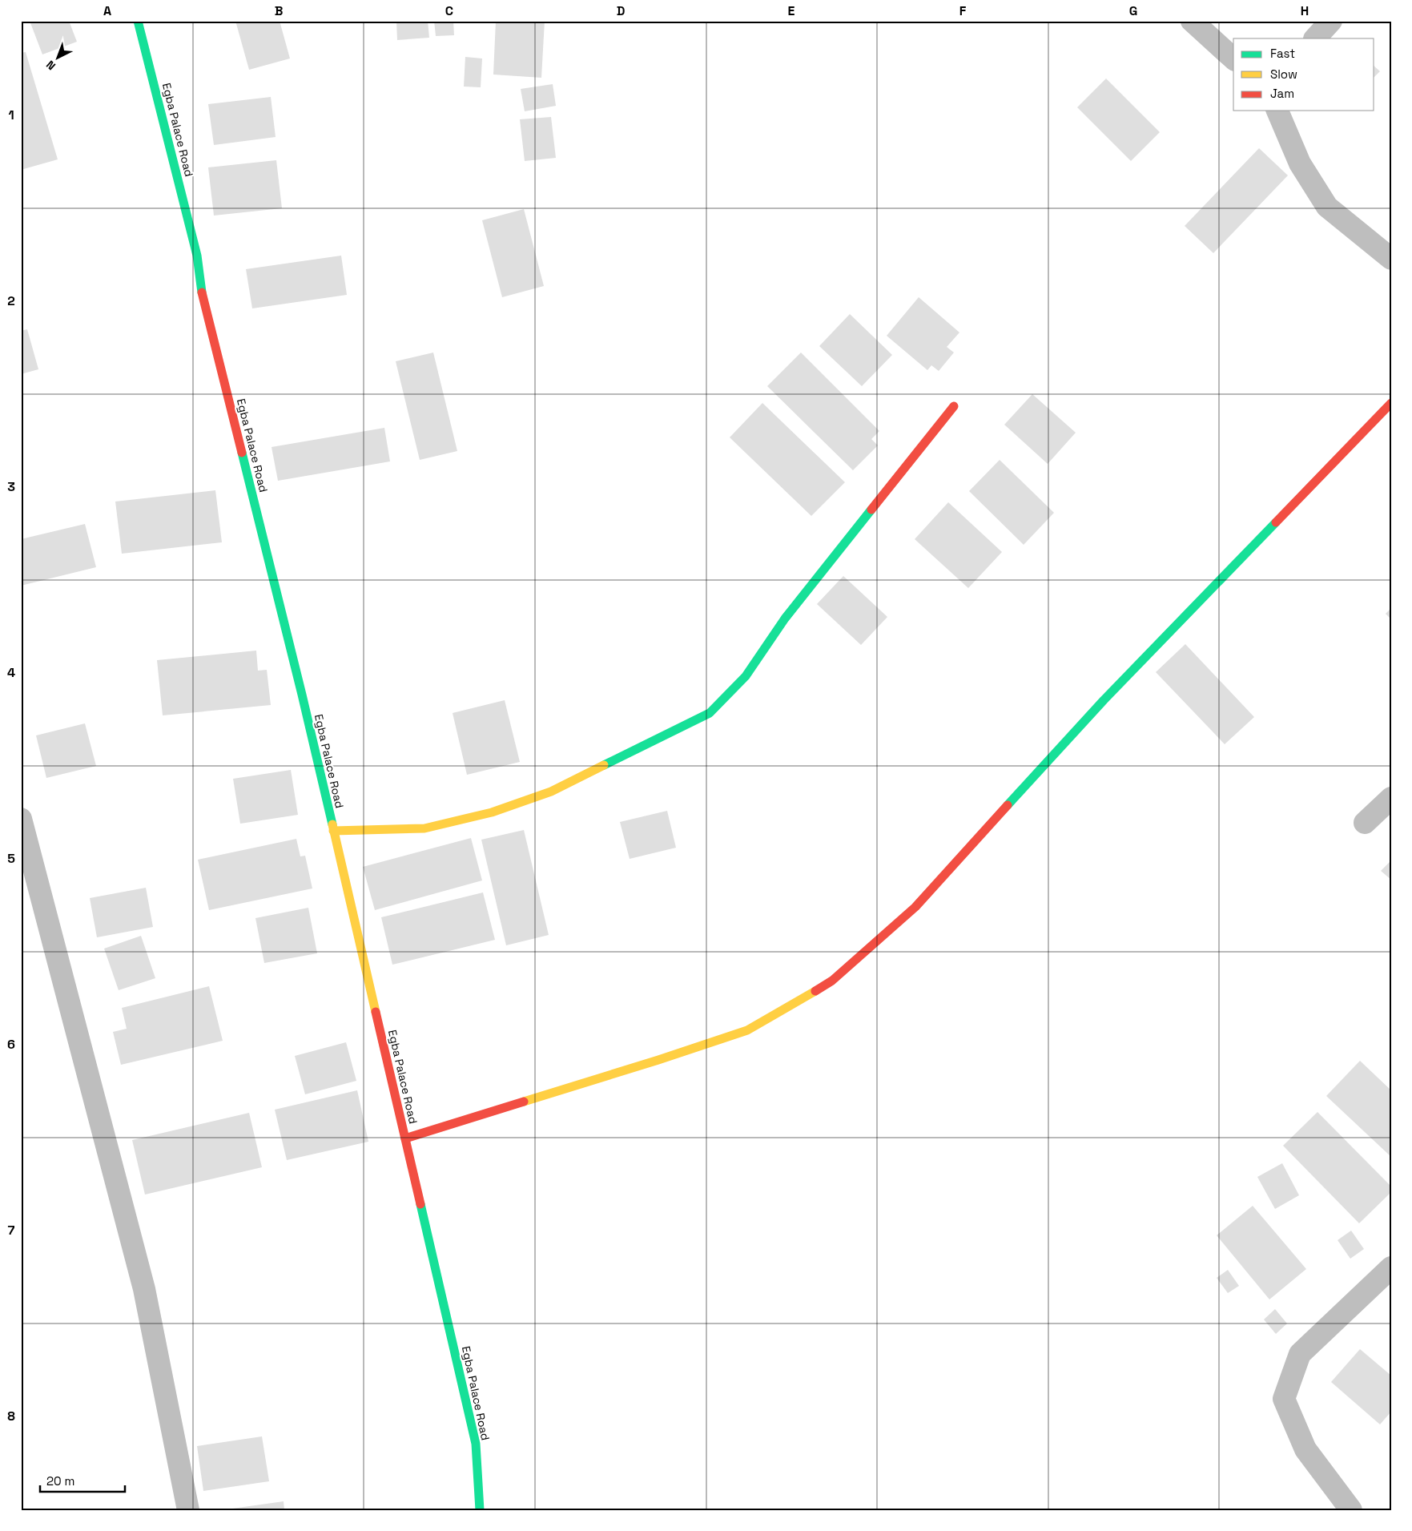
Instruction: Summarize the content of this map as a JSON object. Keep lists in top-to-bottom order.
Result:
{
  "streets": {
    "street": ["Egba Palace Road"]
  },
  "legend": ["Fast", "Slow", "Jam"],
  "scale_bar": "20 m",
  "north": "bottom left",
  "grid": {
    "columns": [
      "A",
      "B",
      "C",
      "D",
      "E",
      "F",
      "G",
      "H"
    ],
    "rows": [
      "1",
      "2",
      "3",
      "4",
      "5",
      "6",
      "7",
      "8"
    ]
  }
}
